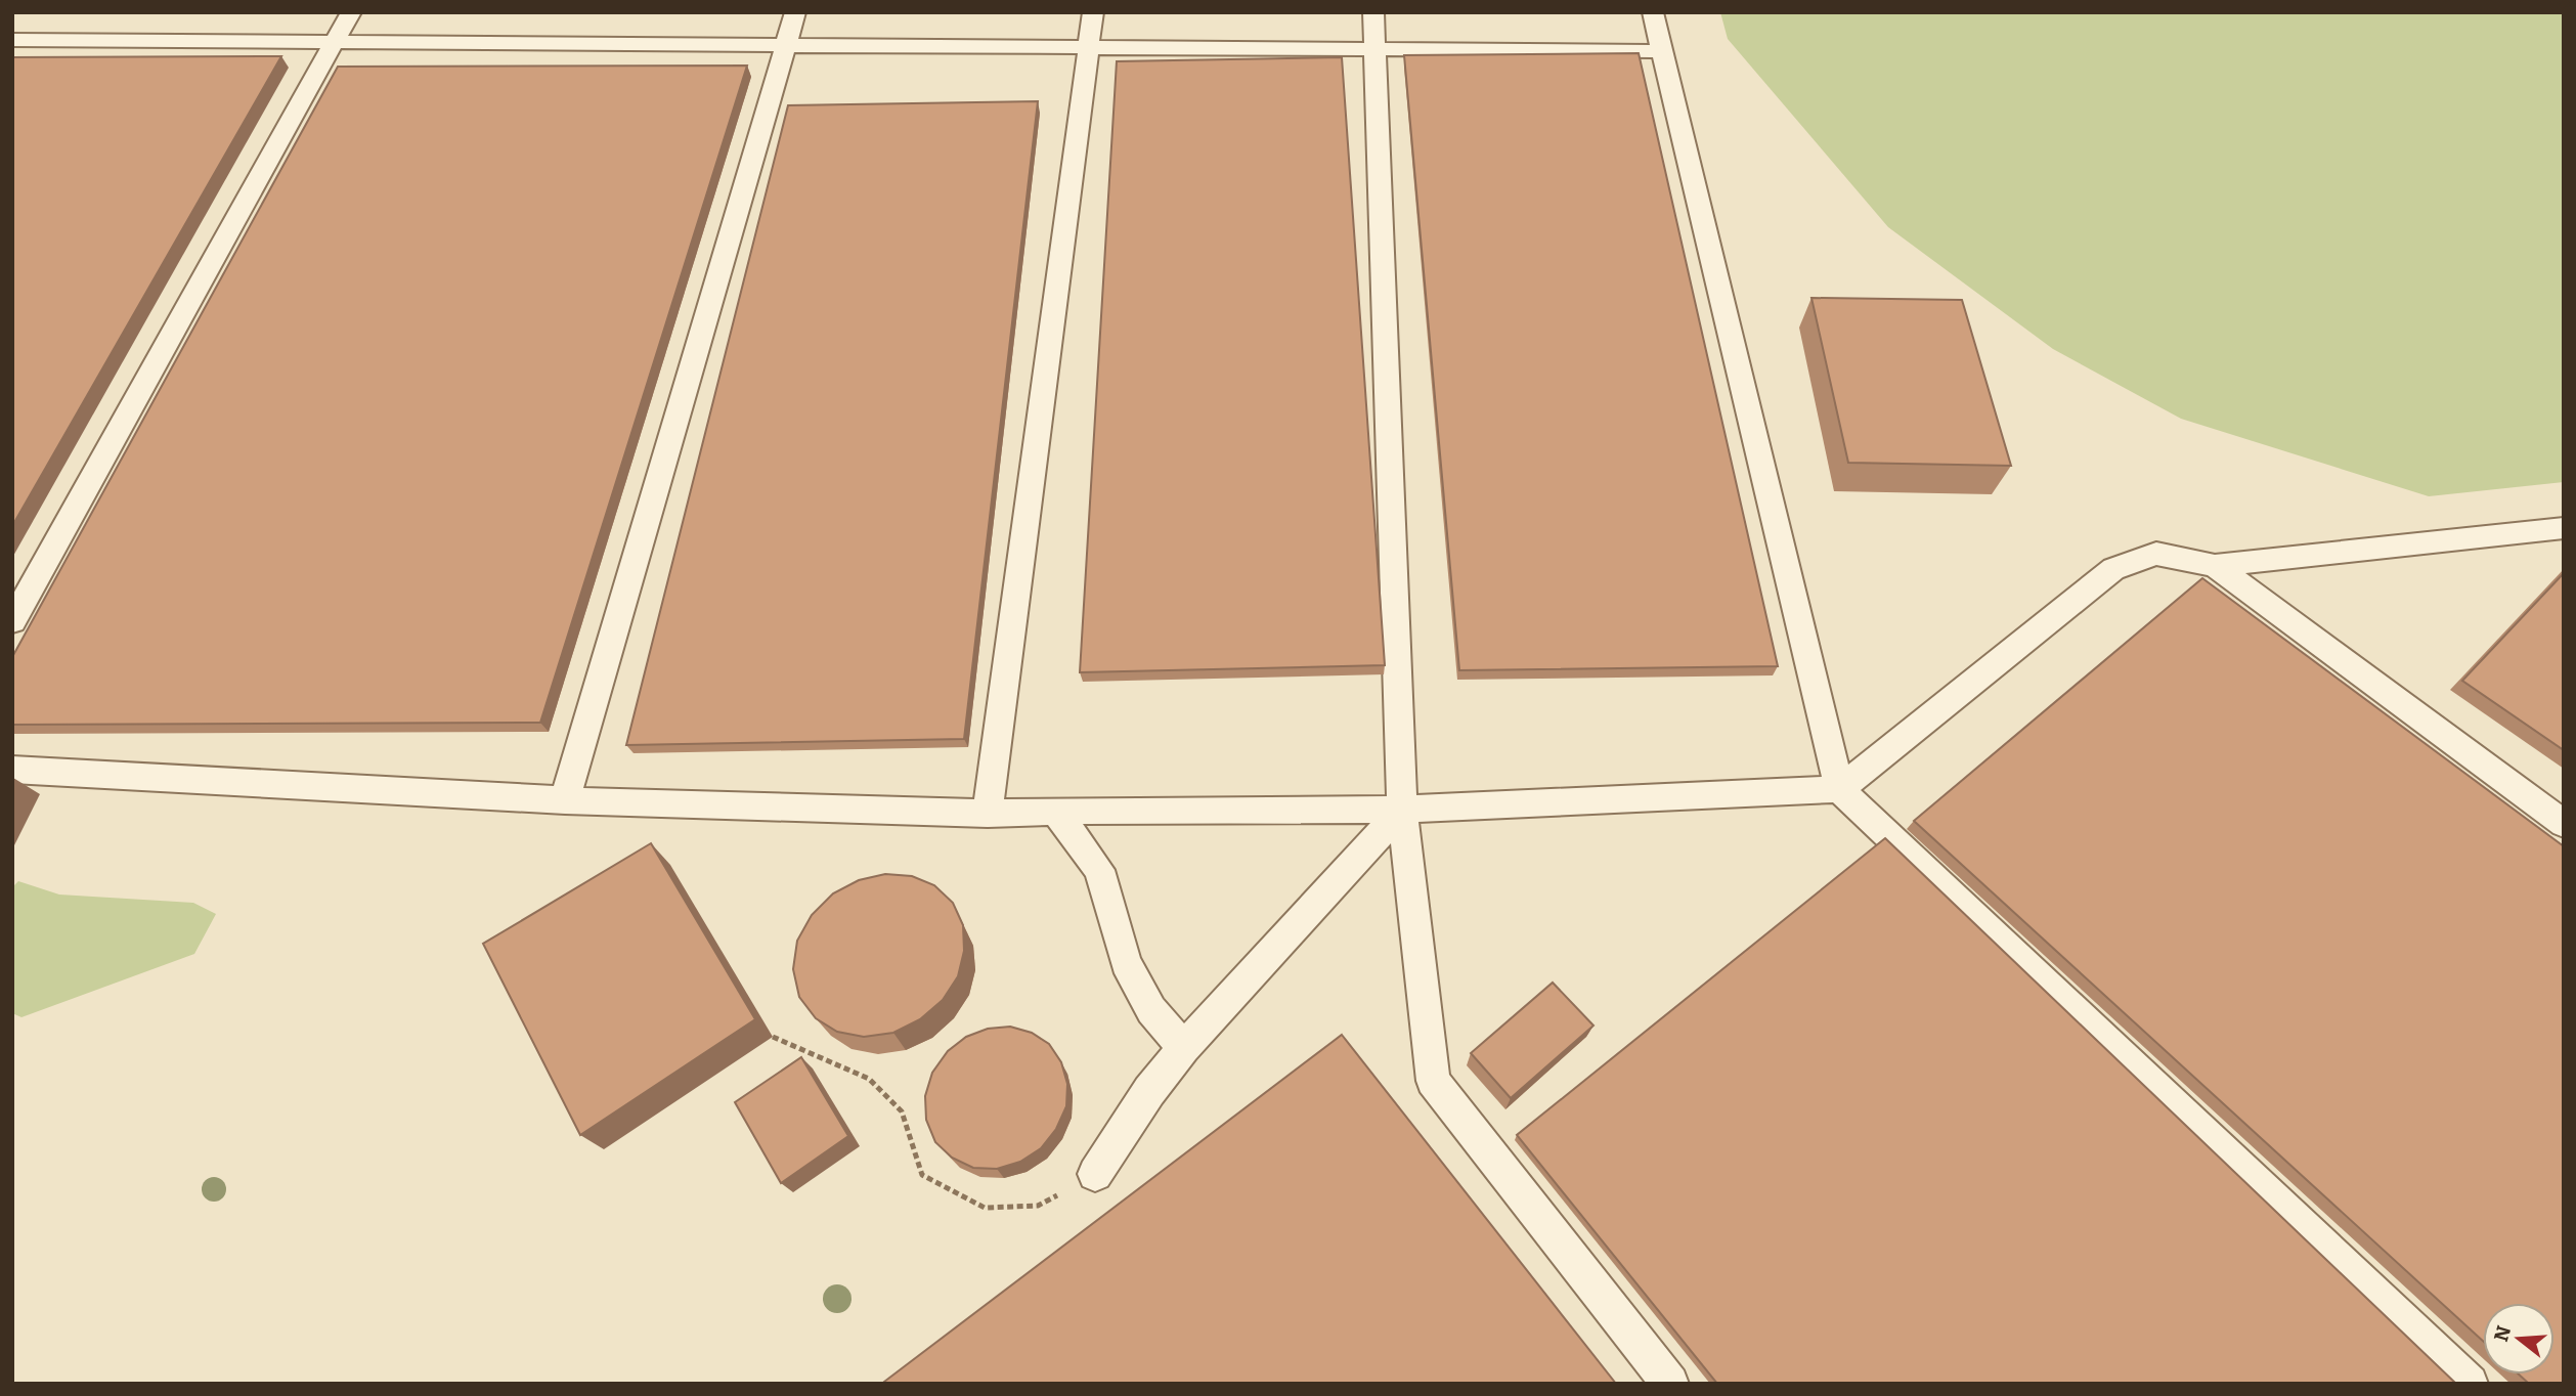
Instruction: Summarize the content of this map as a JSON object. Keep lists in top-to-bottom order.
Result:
{
  "north": "left"
}
